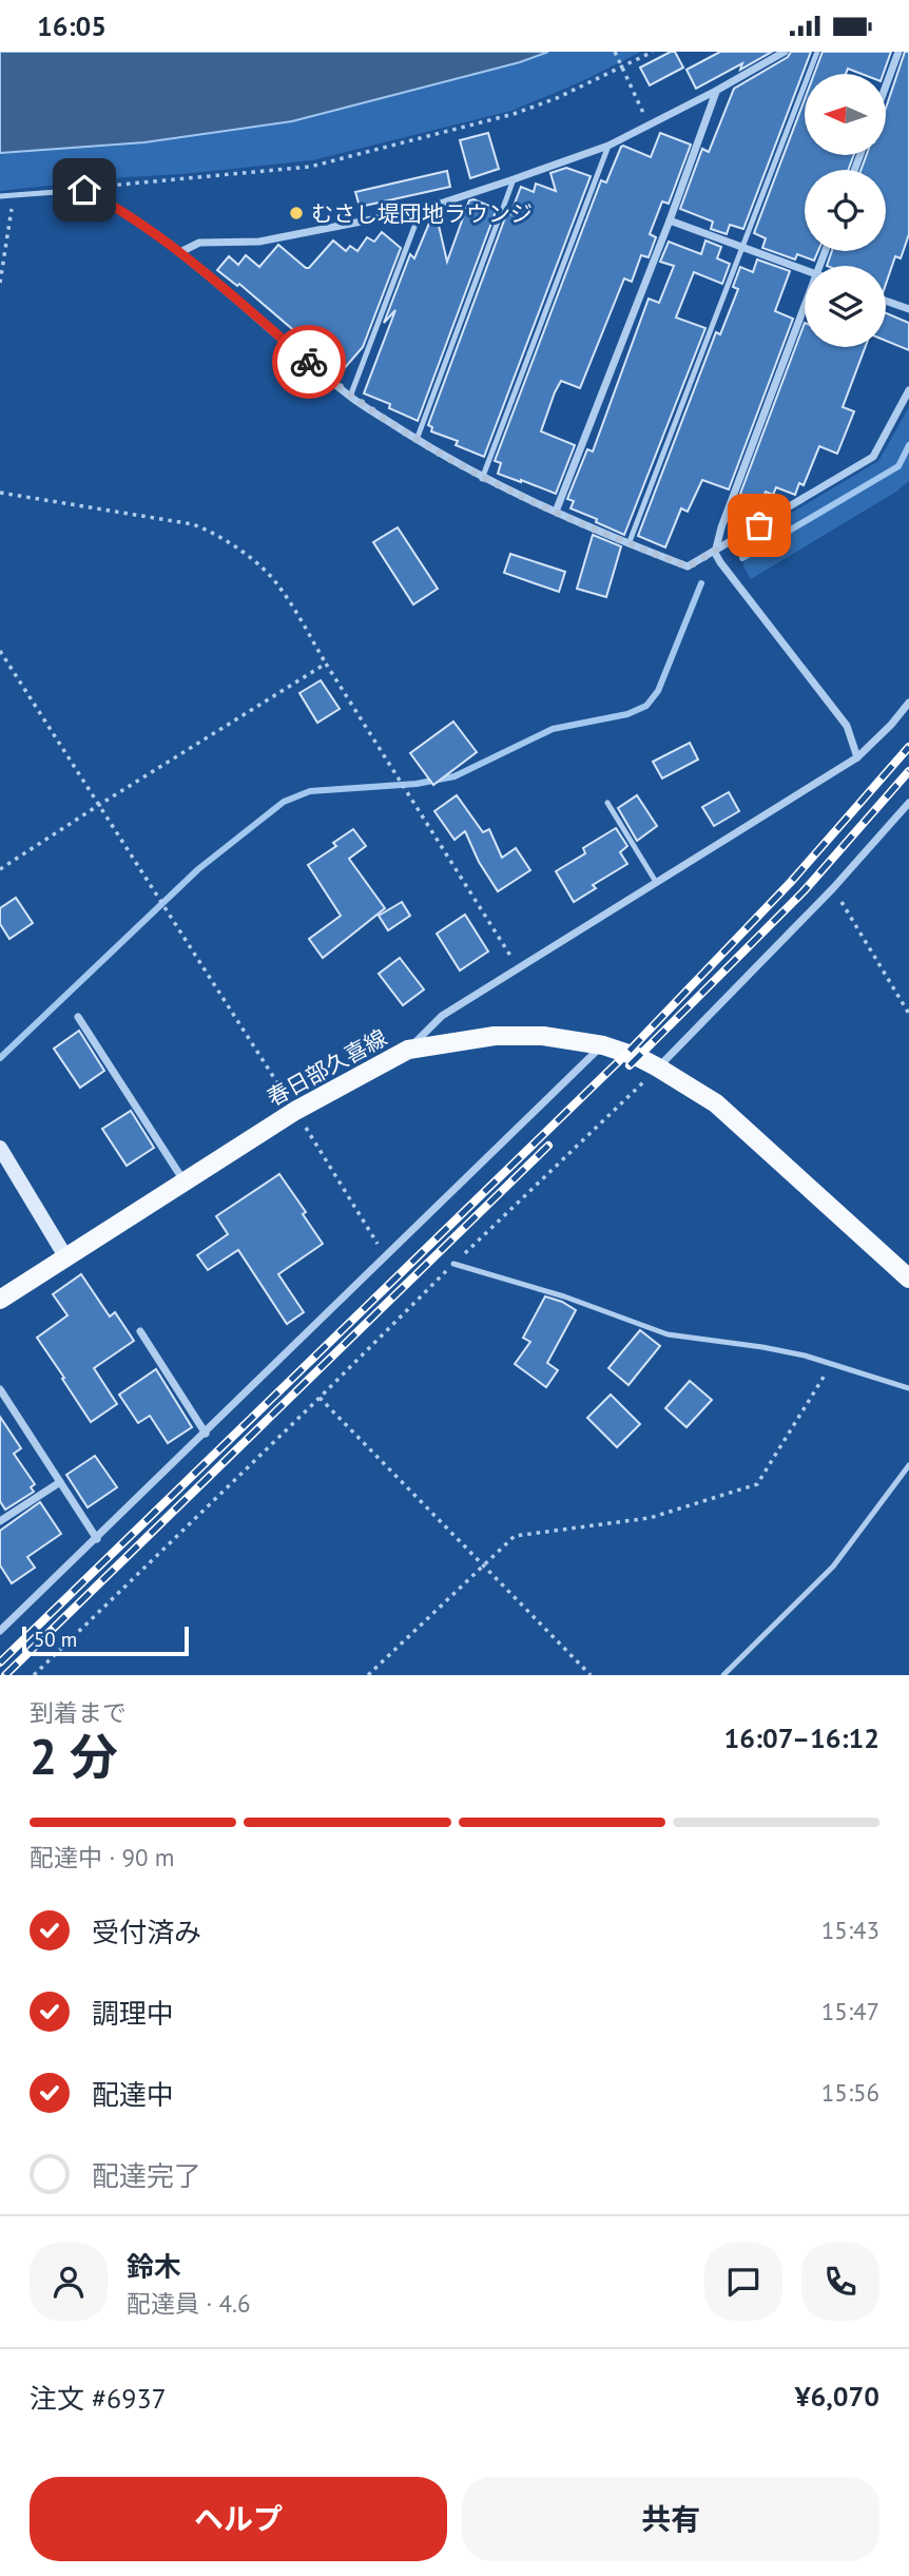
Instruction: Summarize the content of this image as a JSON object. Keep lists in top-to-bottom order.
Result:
{
  "streets": {
    "main road": ["春日部久喜線"]
  },
  "places": ["むさし堤団地ラウンジ"],
  "scale_bar": "50 m",
  "north": "left",
  "page": {
    "status": "16:05",
    "scale": "50 m",
    "heading": ["2 分", "到着まで", "16:07–16:12"],
    "panel": [
      "鈴木",
      "配達員 · 4.6",
      "注文 #6937",
      "¥6,070"
    ],
    "bar": "配達中 · 90 m",
    "list": [
      ["受付済み", "15:43"],
      ["調理中", "15:47"],
      ["配達中", "15:56"],
      "配達完了"
    ],
    "buttons": ["ヘルプ", "共有"]
  }
}
